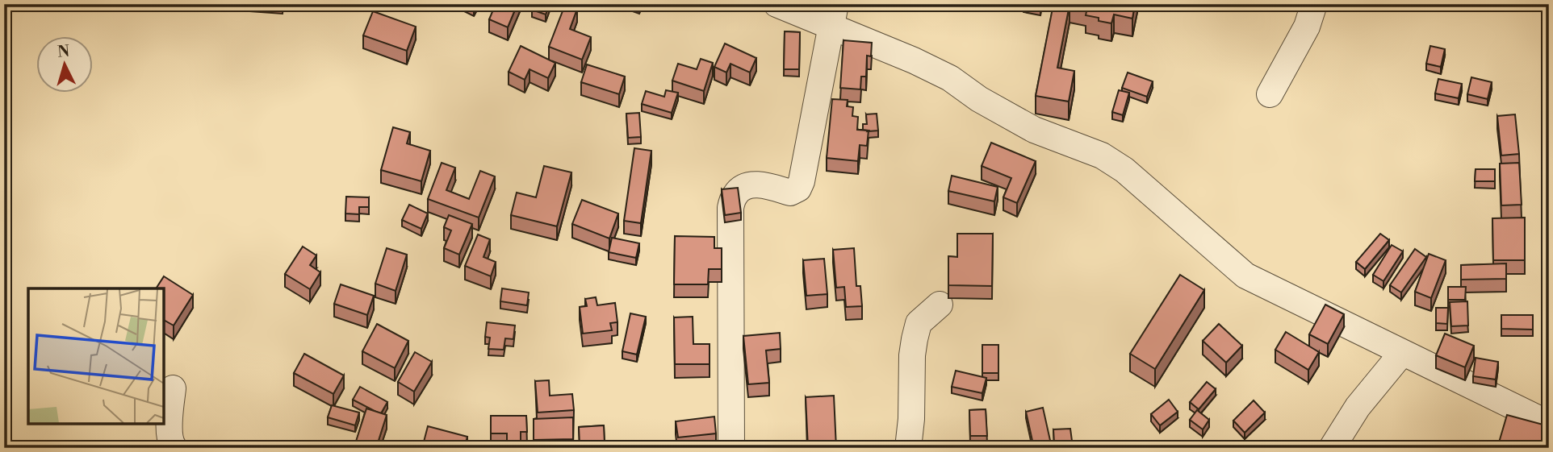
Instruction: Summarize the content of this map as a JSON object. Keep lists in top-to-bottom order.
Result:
{
  "north": "top"
}
